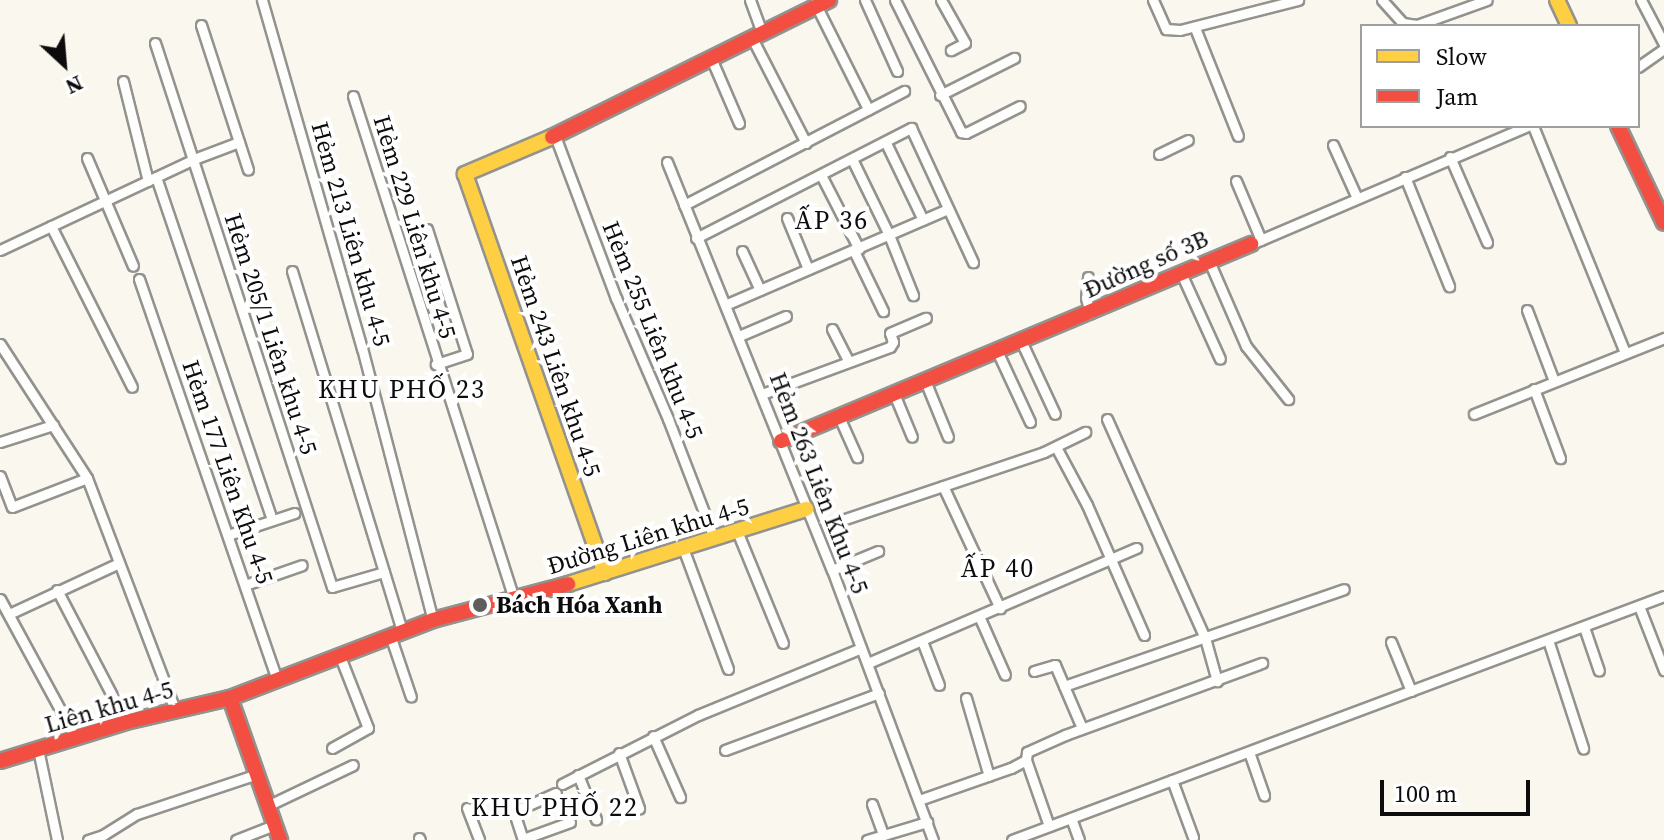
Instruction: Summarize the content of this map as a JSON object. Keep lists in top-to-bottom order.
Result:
{
  "streets": {
    "street": [
      "Hẻm 229 Liên khu 4-5",
      "Hẻm 213 Liên khu 4-5",
      "Đường số 3B",
      "Hẻm 255 Liên khu 4-5",
      "Hẻm 205/1 Liên khu 4-5",
      "Hẻm 243 Liên khu 4-5",
      "Hẻm 177 Liên Khu 4-5",
      "Hẻm 263 Liên Khu 4-5",
      "Đường Liên khu 4-5",
      "Liên khu 4-5"
    ]
  },
  "crossings": [
    ["Hẻm 229 Liên khu 4-5", "Đường Liên khu 4-5"],
    ["Hẻm 213 Liên khu 4-5", "Đường Liên khu 4-5"],
    ["Đường số 3B", "Hẻm 263 Liên Khu 4-5"],
    ["Hẻm 255 Liên khu 4-5", "Hẻm 243 Liên khu 4-5"],
    ["Hẻm 255 Liên khu 4-5", "Đường Liên khu 4-5"],
    ["Hẻm 243 Liên khu 4-5", "Đường Liên khu 4-5"],
    ["Hẻm 177 Liên Khu 4-5", "Đường Liên khu 4-5"],
    ["Hẻm 263 Liên Khu 4-5", "Đường Liên khu 4-5"],
    ["Đường Liên khu 4-5", "Liên khu 4-5"]
  ],
  "districts": [
    "ẤP 36",
    "KHU PHỐ 23",
    "ẤP 40",
    "KHU PHỐ 22"
  ],
  "places": ["Bách Hóa Xanh"],
  "legend": ["Slow", "Jam"],
  "scale_bar": "100 m",
  "north": "bottom right"
}
